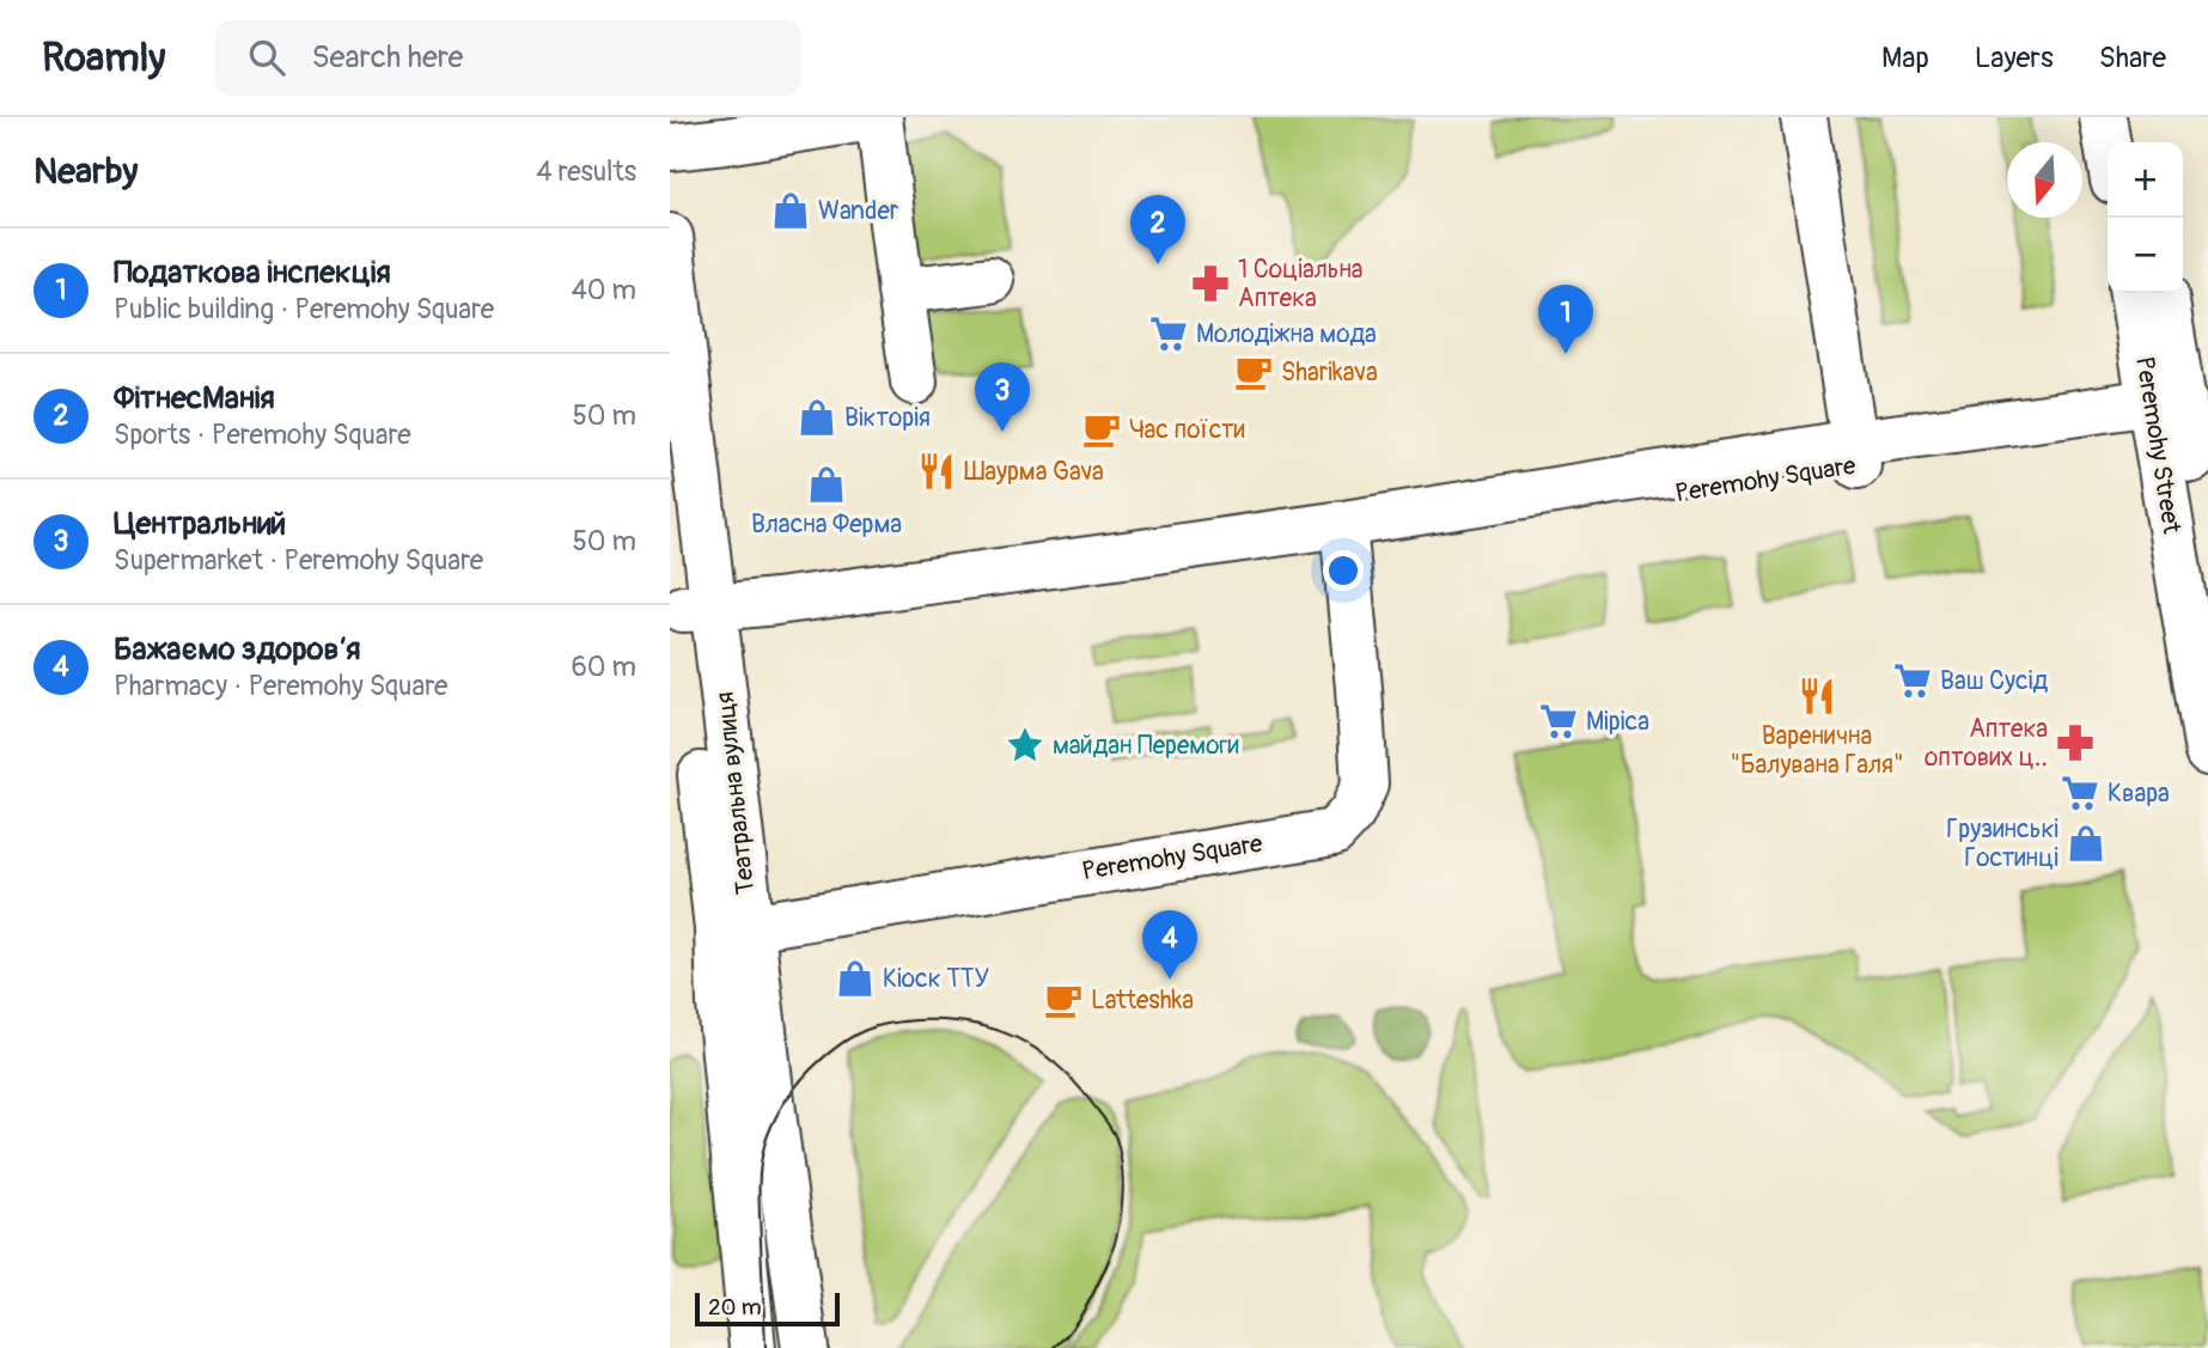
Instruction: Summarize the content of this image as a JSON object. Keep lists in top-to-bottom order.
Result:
{
  "streets": {
    "street": ["Peremohy Street", "Peremohy Square", "Театральна вулиця"]
  },
  "crossings": [
    ["Peremohy Street", "Peremohy Square"],
    ["Peremohy Square", "Театральна вулиця"]
  ],
  "places": {
    "shop": [
      "Wander",
      "Вікторія",
      "Власна Ферма",
      "Грузинські Гостинці",
      "Кіоск ТТУ"
    ],
    "pharmacy": ["1 Соціальна Аптека", "Аптека оптових ц‥"],
    "supermarket": [
      "Молодіжна мода",
      "Ваш Сусід",
      "Міріса",
      "Квара"
    ],
    "cafe": ["Sharikava", "Час поїсти", "Latteshka"],
    "restaurant": ["Шаурма Gava", "Варенична \"Балувана Галя\""],
    "place": ["майдан Перемоги"]
  },
  "scale_bar": "20 m",
  "north": "bottom",
  "page": {
    "header": "Roamly",
    "search": "Search here",
    "nav": ["Map", "Layers", "Share"],
    "heading": ["Nearby", "4 results"],
    "map_buttons": ["+", "−"],
    "pins": [
      "2",
      "1",
      "3",
      "4"
    ],
    "list": [
      {
        "mark": "1",
        "name": "Податкова інспекція",
        "note": "Public building · Peremohy Square",
        "value": "40 m"
      },
      {
        "mark": "2",
        "name": "ФітнесМанія",
        "note": "Sports · Peremohy Square",
        "value": "50 m"
      },
      {
        "mark": "3",
        "name": "Центральний",
        "note": "Supermarket · Peremohy Square",
        "value": "50 m"
      },
      {
        "mark": "4",
        "name": "Бажаємо здоровʼя",
        "note": "Pharmacy · Peremohy Square",
        "value": "60 m"
      }
    ],
    "scale": "20 m"
  }
}
